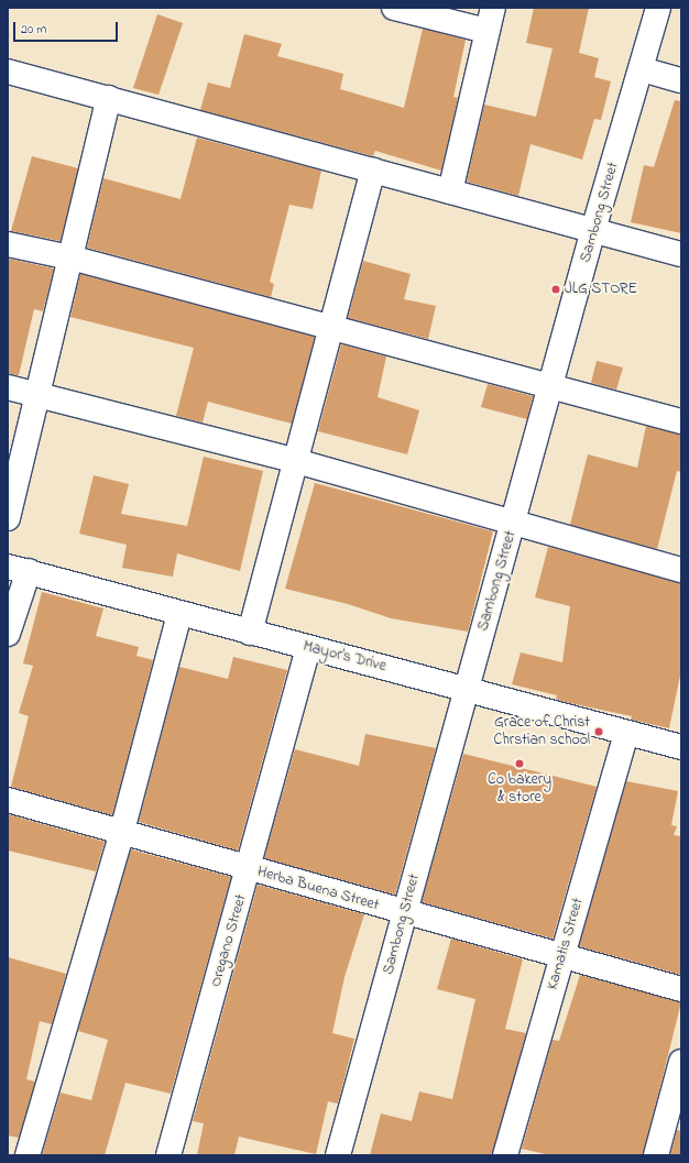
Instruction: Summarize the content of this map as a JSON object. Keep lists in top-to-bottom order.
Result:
{
  "streets": {
    "street": [
      "Sambong Street",
      "Mayor's Drive",
      "Herba Buena Street",
      "Oregano Street",
      "Kamatis Street"
    ]
  },
  "crossings": [
    ["Sambong Street", "Mayor's Drive"],
    ["Sambong Street", "Herba Buena Street"],
    ["Mayor's Drive", "Oregano Street"],
    ["Mayor's Drive", "Kamatis Street"],
    ["Herba Buena Street", "Oregano Street"],
    ["Herba Buena Street", "Kamatis Street"]
  ],
  "places": ["JLG STORE", "Grace of Christ Chrstian school", "Co bakery & store"],
  "scale_bar": "20 m"
}
